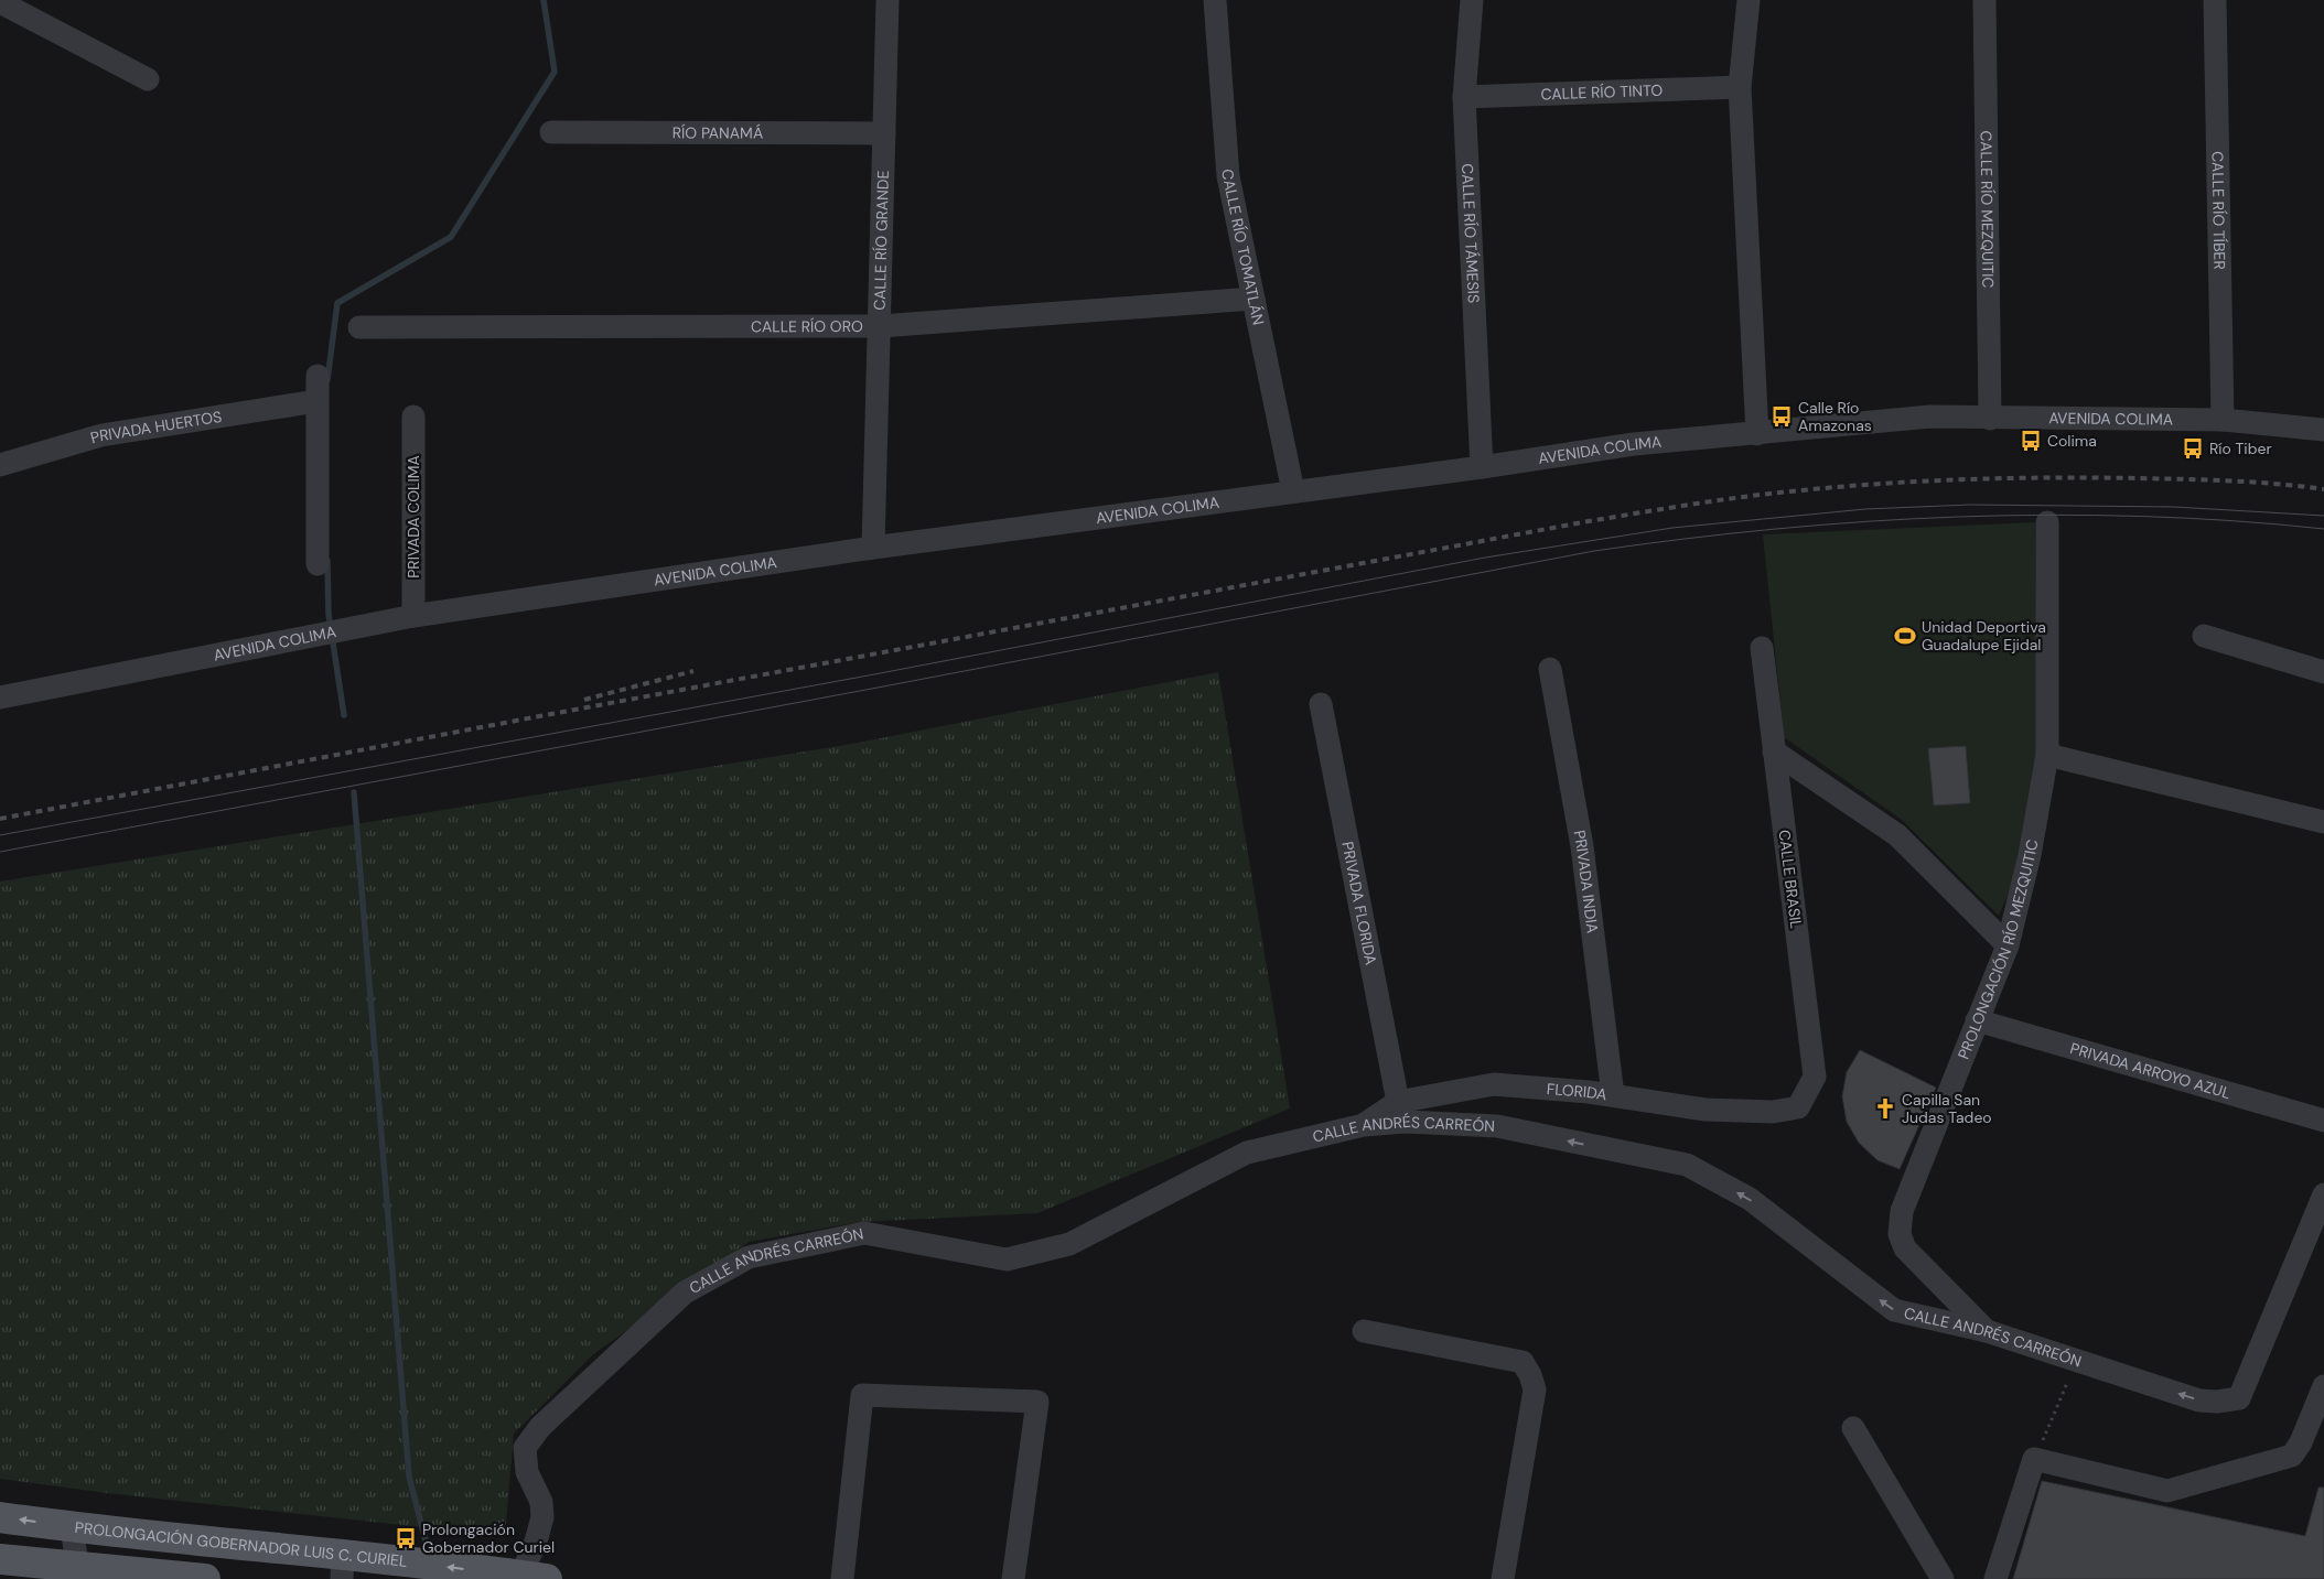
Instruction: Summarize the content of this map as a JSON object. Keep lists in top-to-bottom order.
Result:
{
  "streets": {
    "main road": ["PROLONGACIÓN GOBERNADOR LUIS C. CURIEL"],
    "street": [
      "CALLE RÍO TINTO",
      "RÍO PANAMÁ",
      "CALLE RÍO MEZQUITIC",
      "CALLE RÍO TÍBER",
      "CALLE RÍO TÁMESIS",
      "CALLE RÍO GRANDE",
      "CALLE RÍO TOMATLÁN",
      "CALLE RÍO ORO",
      "AVENIDA COLIMA",
      "PRIVADA HUERTOS",
      "PRIVADA COLIMA",
      "CALLE BRASIL",
      "PRIVADA INDIA",
      "PRIVADA FLORIDA",
      "PROLONGACIÓN RÍO MEZQUITIC",
      "PRIVADA ARROYO AZUL",
      "FLORIDA",
      "CALLE ANDRÉS CARREÓN"
    ]
  },
  "crossings": [
    ["CALLE RÍO TINTO", "CALLE RÍO TÁMESIS"],
    ["RÍO PANAMÁ", "CALLE RÍO GRANDE"],
    ["CALLE RÍO MEZQUITIC", "AVENIDA COLIMA"],
    ["CALLE RÍO TÍBER", "AVENIDA COLIMA"],
    ["CALLE RÍO TÁMESIS", "AVENIDA COLIMA"],
    ["CALLE RÍO GRANDE", "CALLE RÍO ORO"],
    ["CALLE RÍO GRANDE", "AVENIDA COLIMA"],
    ["CALLE RÍO TOMATLÁN", "CALLE RÍO ORO"],
    ["CALLE RÍO TOMATLÁN", "AVENIDA COLIMA"],
    ["AVENIDA COLIMA", "PRIVADA COLIMA"],
    ["CALLE BRASIL", "FLORIDA"],
    ["PRIVADA INDIA", "FLORIDA"],
    ["PRIVADA FLORIDA", "FLORIDA"],
    ["PROLONGACIÓN RÍO MEZQUITIC", "PRIVADA ARROYO AZUL"],
    ["PROLONGACIÓN RÍO MEZQUITIC", "CALLE ANDRÉS CARREÓN"],
    ["FLORIDA", "CALLE ANDRÉS CARREÓN"],
    ["CALLE ANDRÉS CARREÓN", "PROLONGACIÓN GOBERNADOR LUIS C. CURIEL"]
  ],
  "one_way": ["CALLE ANDRÉS CARREÓN", "PROLONGACIÓN GOBERNADOR LUIS C. CURIEL"],
  "places": {
    "bus stop": [
      "Calle Río Amazonas",
      "Colima",
      "Río Tiber",
      "Prolongación Gobernador Curiel"
    ],
    "sports": ["Unidad Deportiva Guadalupe Ejidal"],
    "church": ["Capilla San Judas Tadeo"]
  }
}
